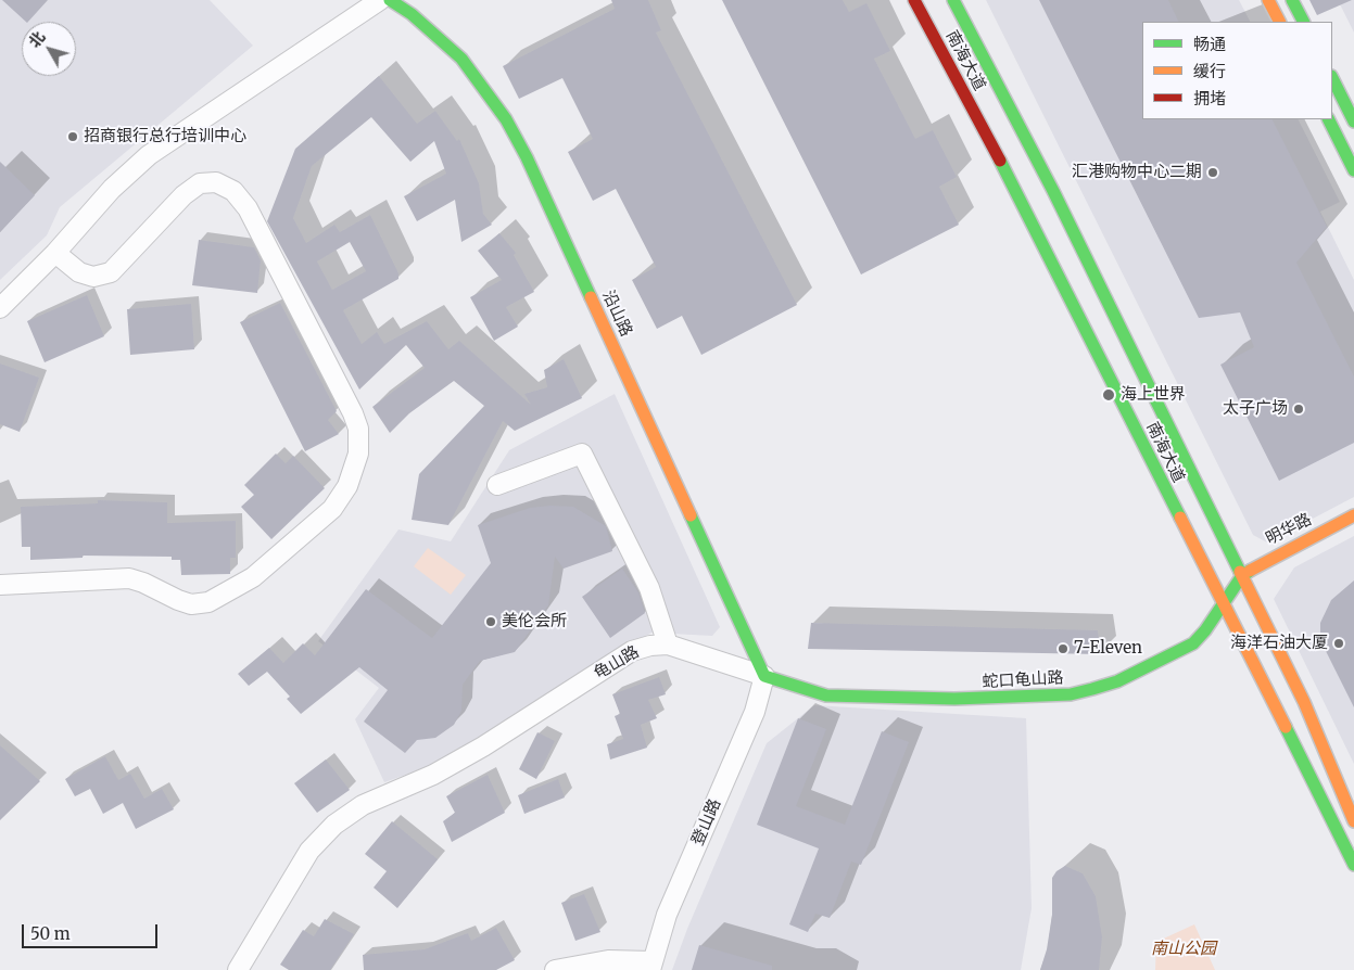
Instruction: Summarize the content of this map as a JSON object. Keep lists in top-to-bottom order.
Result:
{
  "streets": {
    "main road": [
      "南海大道",
      "沿山路",
      "明华路",
      "蛇口龟山路"
    ],
    "street": ["龟山路", "登山路"]
  },
  "crossings": [
    ["南海大道", "明华路"],
    ["南海大道", "蛇口龟山路"],
    ["沿山路", "龟山路"],
    ["沿山路", "蛇口龟山路"],
    ["沿山路", "登山路"],
    ["明华路", "蛇口龟山路"],
    ["龟山路", "蛇口龟山路"],
    ["龟山路", "登山路"],
    ["蛇口龟山路", "登山路"]
  ],
  "parks": ["南山公园"],
  "places": [
    "招商银行总行培训中心",
    "汇港购物中心二期",
    "海上世界",
    "太子广场",
    "美伦会所",
    "海洋石油大厦",
    "7-Eleven"
  ],
  "legend": ["畅通", "缓行", "拥堵"],
  "scale_bar": "50 m",
  "north": "top left"
}
